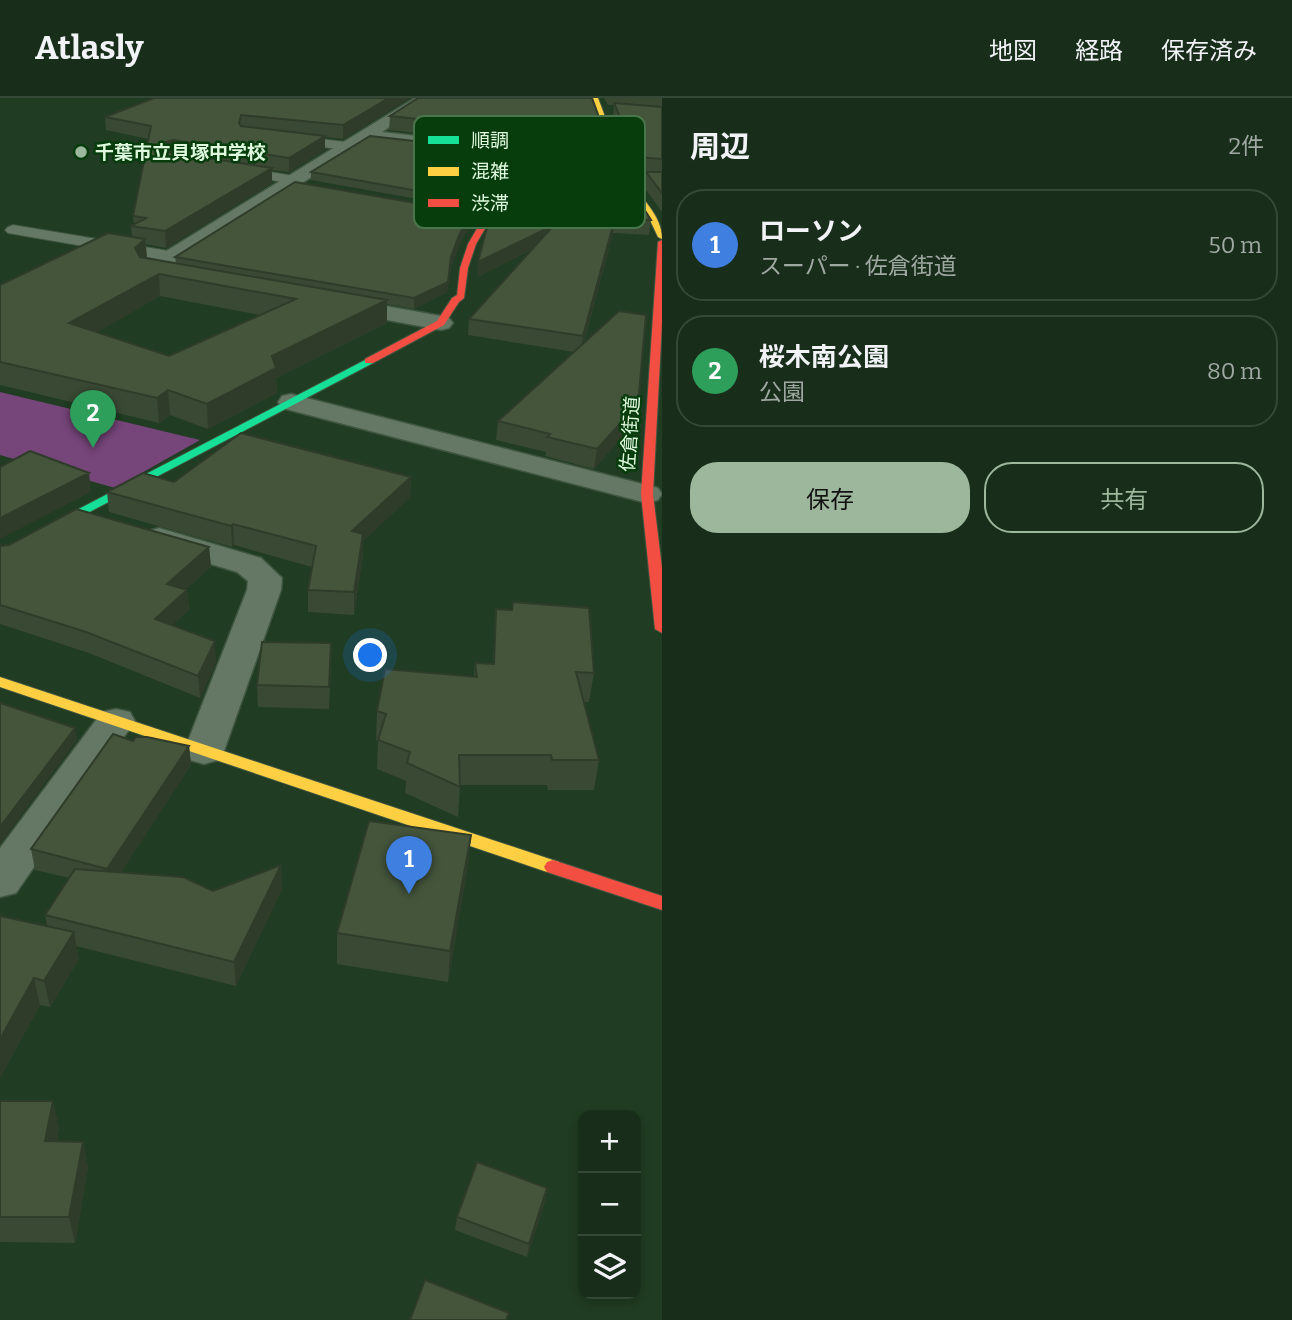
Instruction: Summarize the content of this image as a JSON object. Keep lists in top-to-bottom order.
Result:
{
  "streets": {
    "main road": ["佐倉街道"]
  },
  "places": ["千葉市立貝塚中学校"],
  "legend": ["順調", "混雑", "渋滞"],
  "page": {
    "header": "Atlasly",
    "nav": ["地図", "経路", "保存済み"],
    "heading": ["周辺", "2件"],
    "list": [
      {
        "mark": "1",
        "name": "ローソン",
        "note": "スーパー · 佐倉街道",
        "value": "50 m"
      },
      {
        "mark": "2",
        "name": "桜木南公園",
        "note": "公園",
        "value": "80 m"
      }
    ],
    "pins": ["2", "1"],
    "buttons": ["保存", "共有"],
    "map_buttons": ["+", "−"]
  }
}
